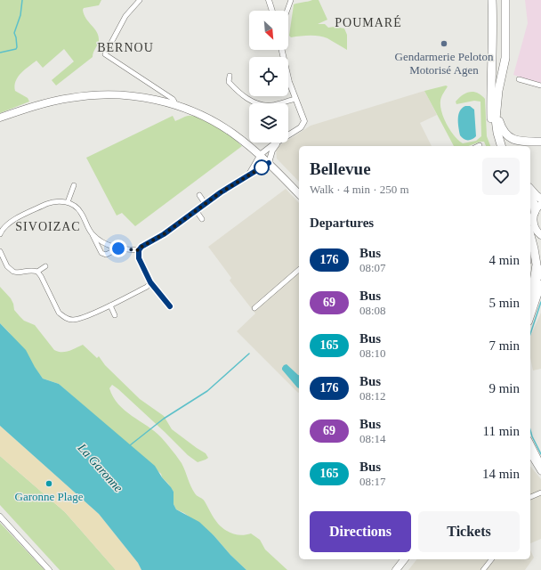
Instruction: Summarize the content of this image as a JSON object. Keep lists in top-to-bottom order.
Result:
{
  "districts": ["POUMARÉ", "BERNOU", "SIVOIZAC"],
  "water": ["La Garonne"],
  "places": ["Gendarmerie Peloton Motorisé Agen", "Garonne Plage"],
  "lines": ["bus line 176"],
  "north": "bottom right",
  "page": {
    "heading": [
      ["Bellevue", "Walk · 4 min · 250 m"],
      "Departures"
    ],
    "list": [
      {
        "mark": "176",
        "name": "Bus",
        "note": "08:07",
        "value": "4 min"
      },
      {
        "mark": "69",
        "name": "Bus",
        "note": "08:08",
        "value": "5 min"
      },
      {
        "mark": "165",
        "name": "Bus",
        "note": "08:10",
        "value": "7 min"
      },
      {
        "mark": "176",
        "name": "Bus",
        "note": "08:12",
        "value": "9 min"
      },
      {
        "mark": "69",
        "name": "Bus",
        "note": "08:14",
        "value": "11 min"
      },
      {
        "mark": "165",
        "name": "Bus",
        "note": "08:17",
        "value": "14 min"
      }
    ],
    "buttons": ["Directions", "Tickets"]
  }
}
